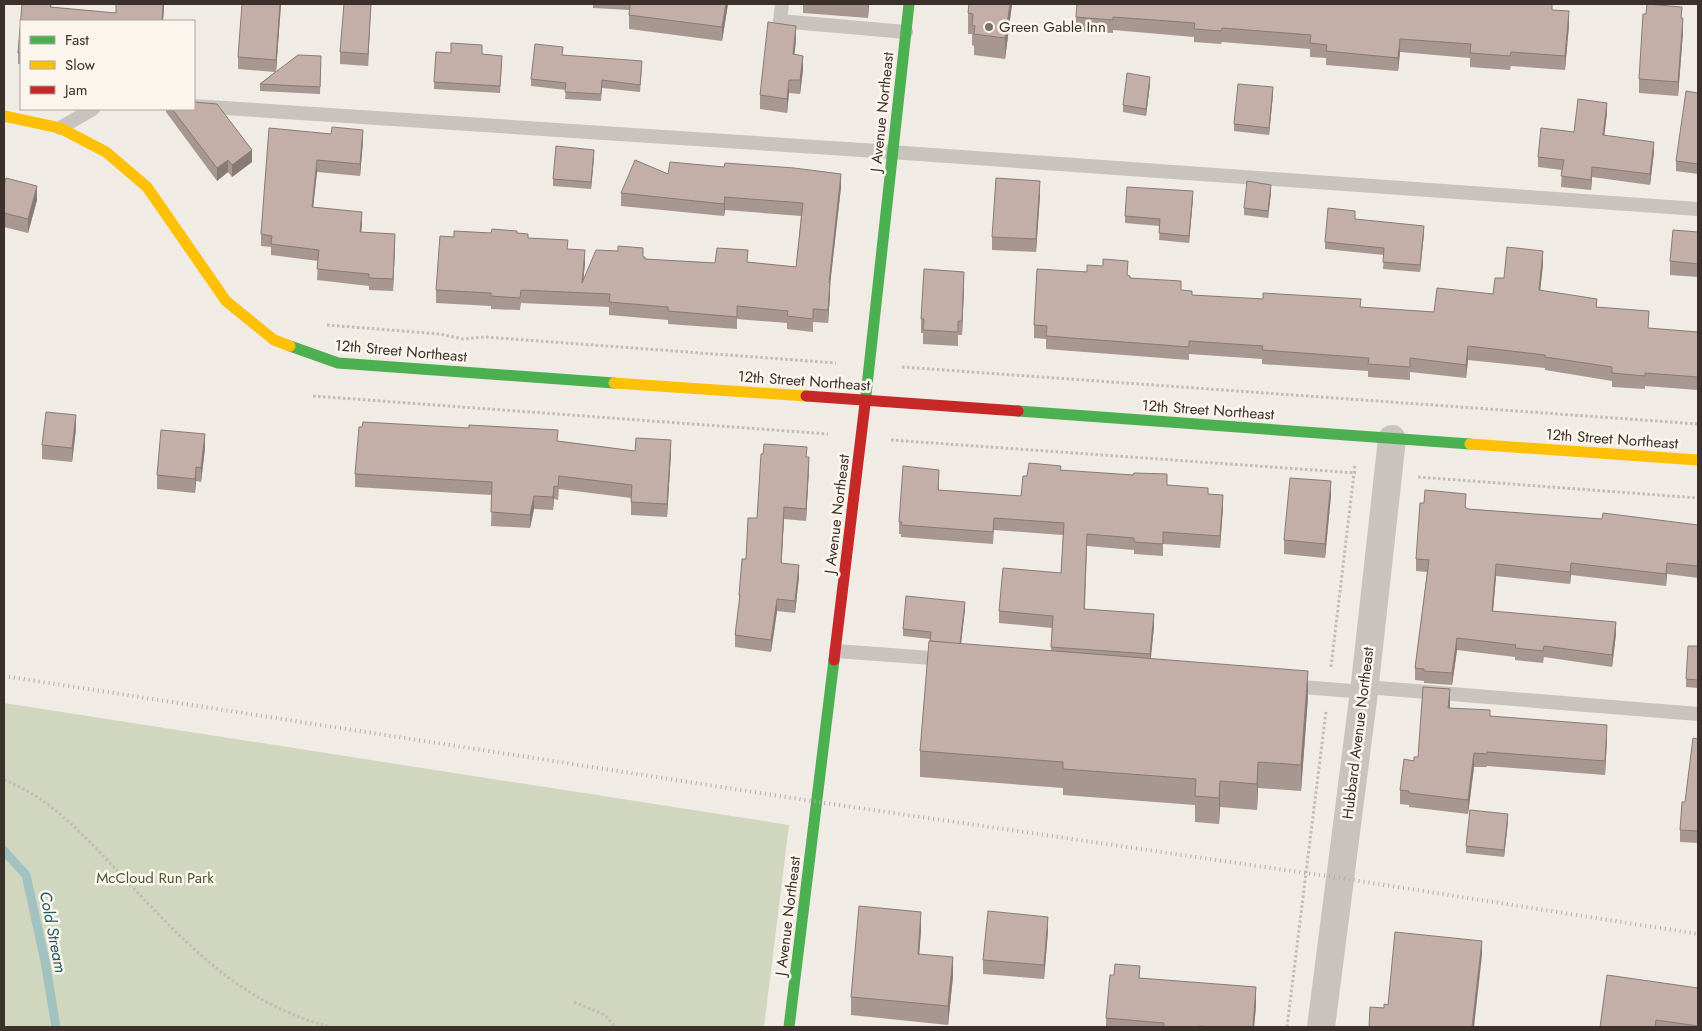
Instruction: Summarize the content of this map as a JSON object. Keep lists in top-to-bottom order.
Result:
{
  "streets": {
    "street": ["J Avenue Northeast", "12th Street Northeast", "Hubbard Avenue Northeast"]
  },
  "crossings": [
    ["J Avenue Northeast", "12th Street Northeast"],
    ["12th Street Northeast", "Hubbard Avenue Northeast"]
  ],
  "water": ["Cold Stream"],
  "parks": ["McCloud Run Park"],
  "places": ["Green Gable Inn"],
  "legend": ["Fast", "Slow", "Jam"]
}
